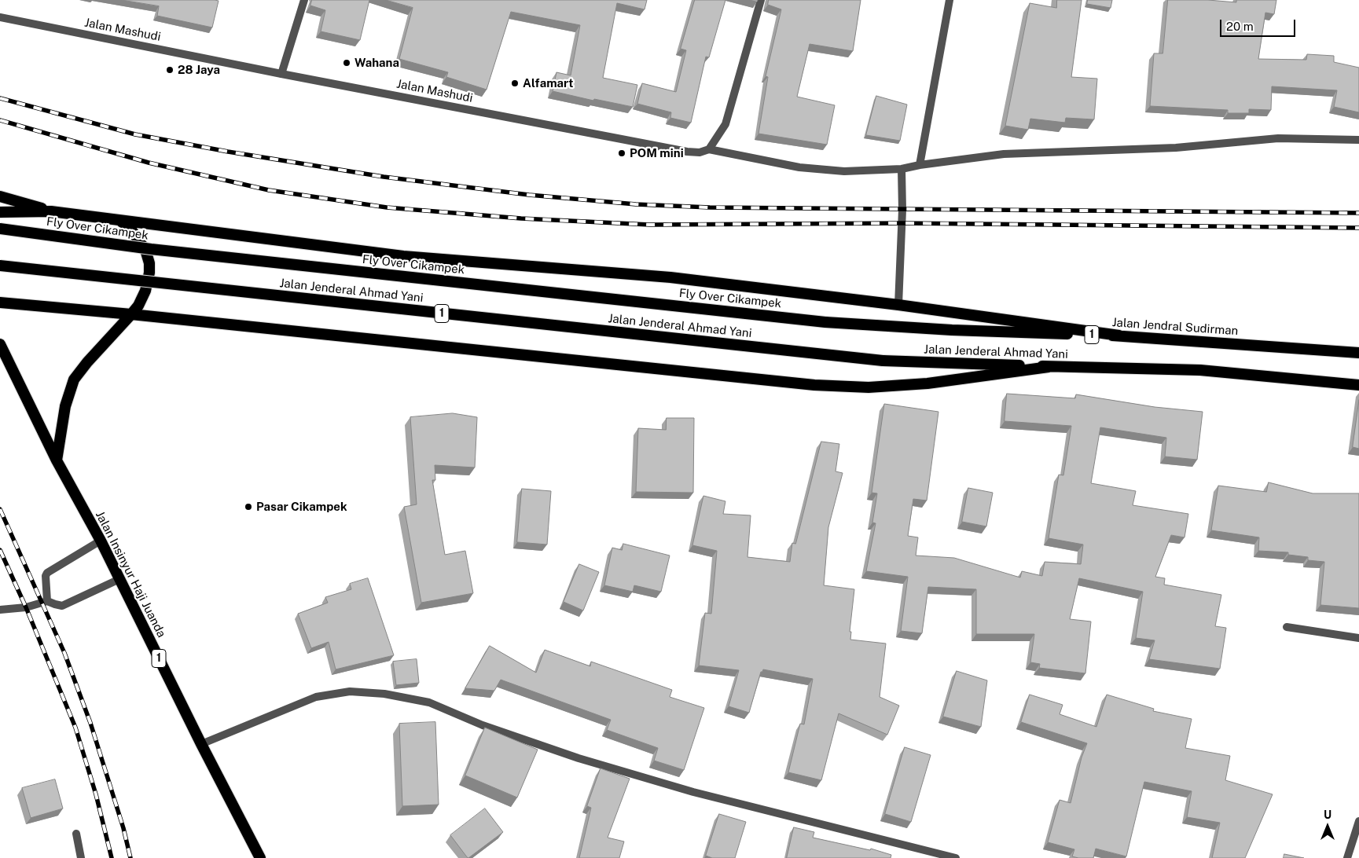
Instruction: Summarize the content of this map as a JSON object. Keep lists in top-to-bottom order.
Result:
{
  "streets": {
    "highway": [
      "Fly Over Cikampek",
      "Jalan Jenderal Ahmad Yani",
      "1",
      "Jalan Jendral Sudirman",
      "Jalan Insinyur Haji Juanda"
    ],
    "street": ["Jalan Mashudi"]
  },
  "crossings": [
    ["Fly Over Cikampek", "Jalan Jendral Sudirman"]
  ],
  "places": [
    "Wahana",
    "28 Jaya",
    "Alfamart",
    "POM mini",
    "Pasar Cikampek"
  ],
  "scale_bar": "20 m",
  "north": "top"
}
